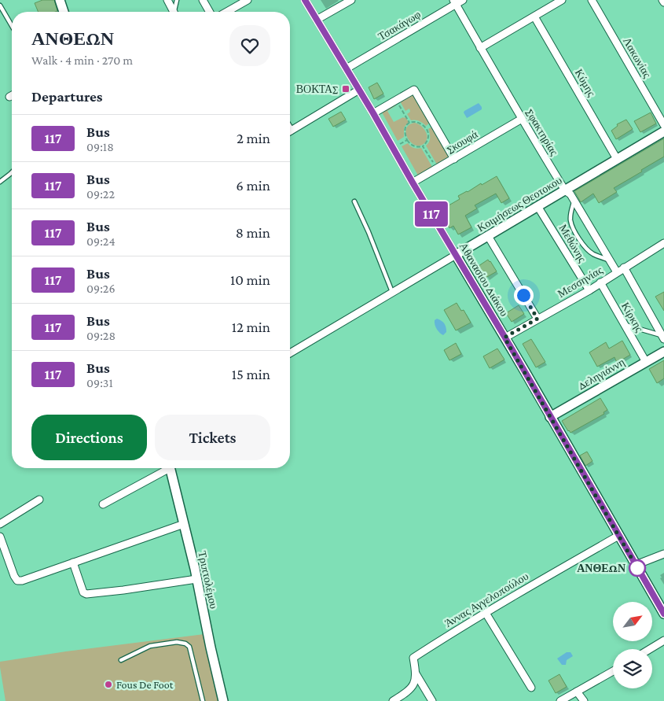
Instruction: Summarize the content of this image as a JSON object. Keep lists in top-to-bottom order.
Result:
{
  "streets": {
    "street": [
      "Τσακάγωφ",
      "Λακωνίας",
      "Κύμης",
      "Σφακτηρίας",
      "Σκουφά",
      "Κοιμήσεως Θεοτοκου",
      "Μεθώνης",
      "Αθανασίου Διάκου",
      "Μεσσηνίας",
      "Κίρκης",
      "Δεληγιάννη",
      "Τριπτολέμου",
      "Άννας Αγγελοπούλου"
    ]
  },
  "crossings": [
    ["Τσακάγωφ", "Σφακτηρίας"],
    ["Τσακάγωφ", "Αθανασίου Διάκου"],
    ["Κύμης", "Κοιμήσεως Θεοτοκου"],
    ["Σφακτηρίας", "Σκουφά"],
    ["Σφακτηρίας", "Κοιμήσεως Θεοτοκου"],
    ["Σφακτηρίας", "Μεσσηνίας"],
    ["Σκουφά", "Αθανασίου Διάκου"],
    ["Κοιμήσεως Θεοτοκου", "Μεθώνης"],
    ["Κοιμήσεως Θεοτοκου", "Αθανασίου Διάκου"],
    ["Μεθώνης", "Μεσσηνίας"],
    ["Αθανασίου Διάκου", "Μεσσηνίας"],
    ["Αθανασίου Διάκου", "Δεληγιάννη"],
    ["Αθανασίου Διάκου", "Άννας Αγγελοπούλου"],
    ["Μεσσηνίας", "Κίρκης"],
    ["Κίρκης", "Δεληγιάννη"]
  ],
  "places": {
    "transit": ["ΒΟΚΤΑΣ"],
    "other": ["ΑΝΘΕΩΝ", "Fous De Foot"]
  },
  "lines": ["bus line 117"],
  "north": "top right",
  "page": {
    "on_map": "117",
    "heading": [
      ["ΑΝΘΕΩΝ", "Walk · 4 min · 270 m"],
      "Departures"
    ],
    "list": [
      {
        "mark": "117",
        "name": "Bus",
        "note": "09:18",
        "value": "2 min"
      },
      {
        "mark": "117",
        "name": "Bus",
        "note": "09:22",
        "value": "6 min"
      },
      {
        "mark": "117",
        "name": "Bus",
        "note": "09:24",
        "value": "8 min"
      },
      {
        "mark": "117",
        "name": "Bus",
        "note": "09:26",
        "value": "10 min"
      },
      {
        "mark": "117",
        "name": "Bus",
        "note": "09:28",
        "value": "12 min"
      },
      {
        "mark": "117",
        "name": "Bus",
        "note": "09:31",
        "value": "15 min"
      }
    ],
    "buttons": ["Directions", "Tickets"]
  }
}
